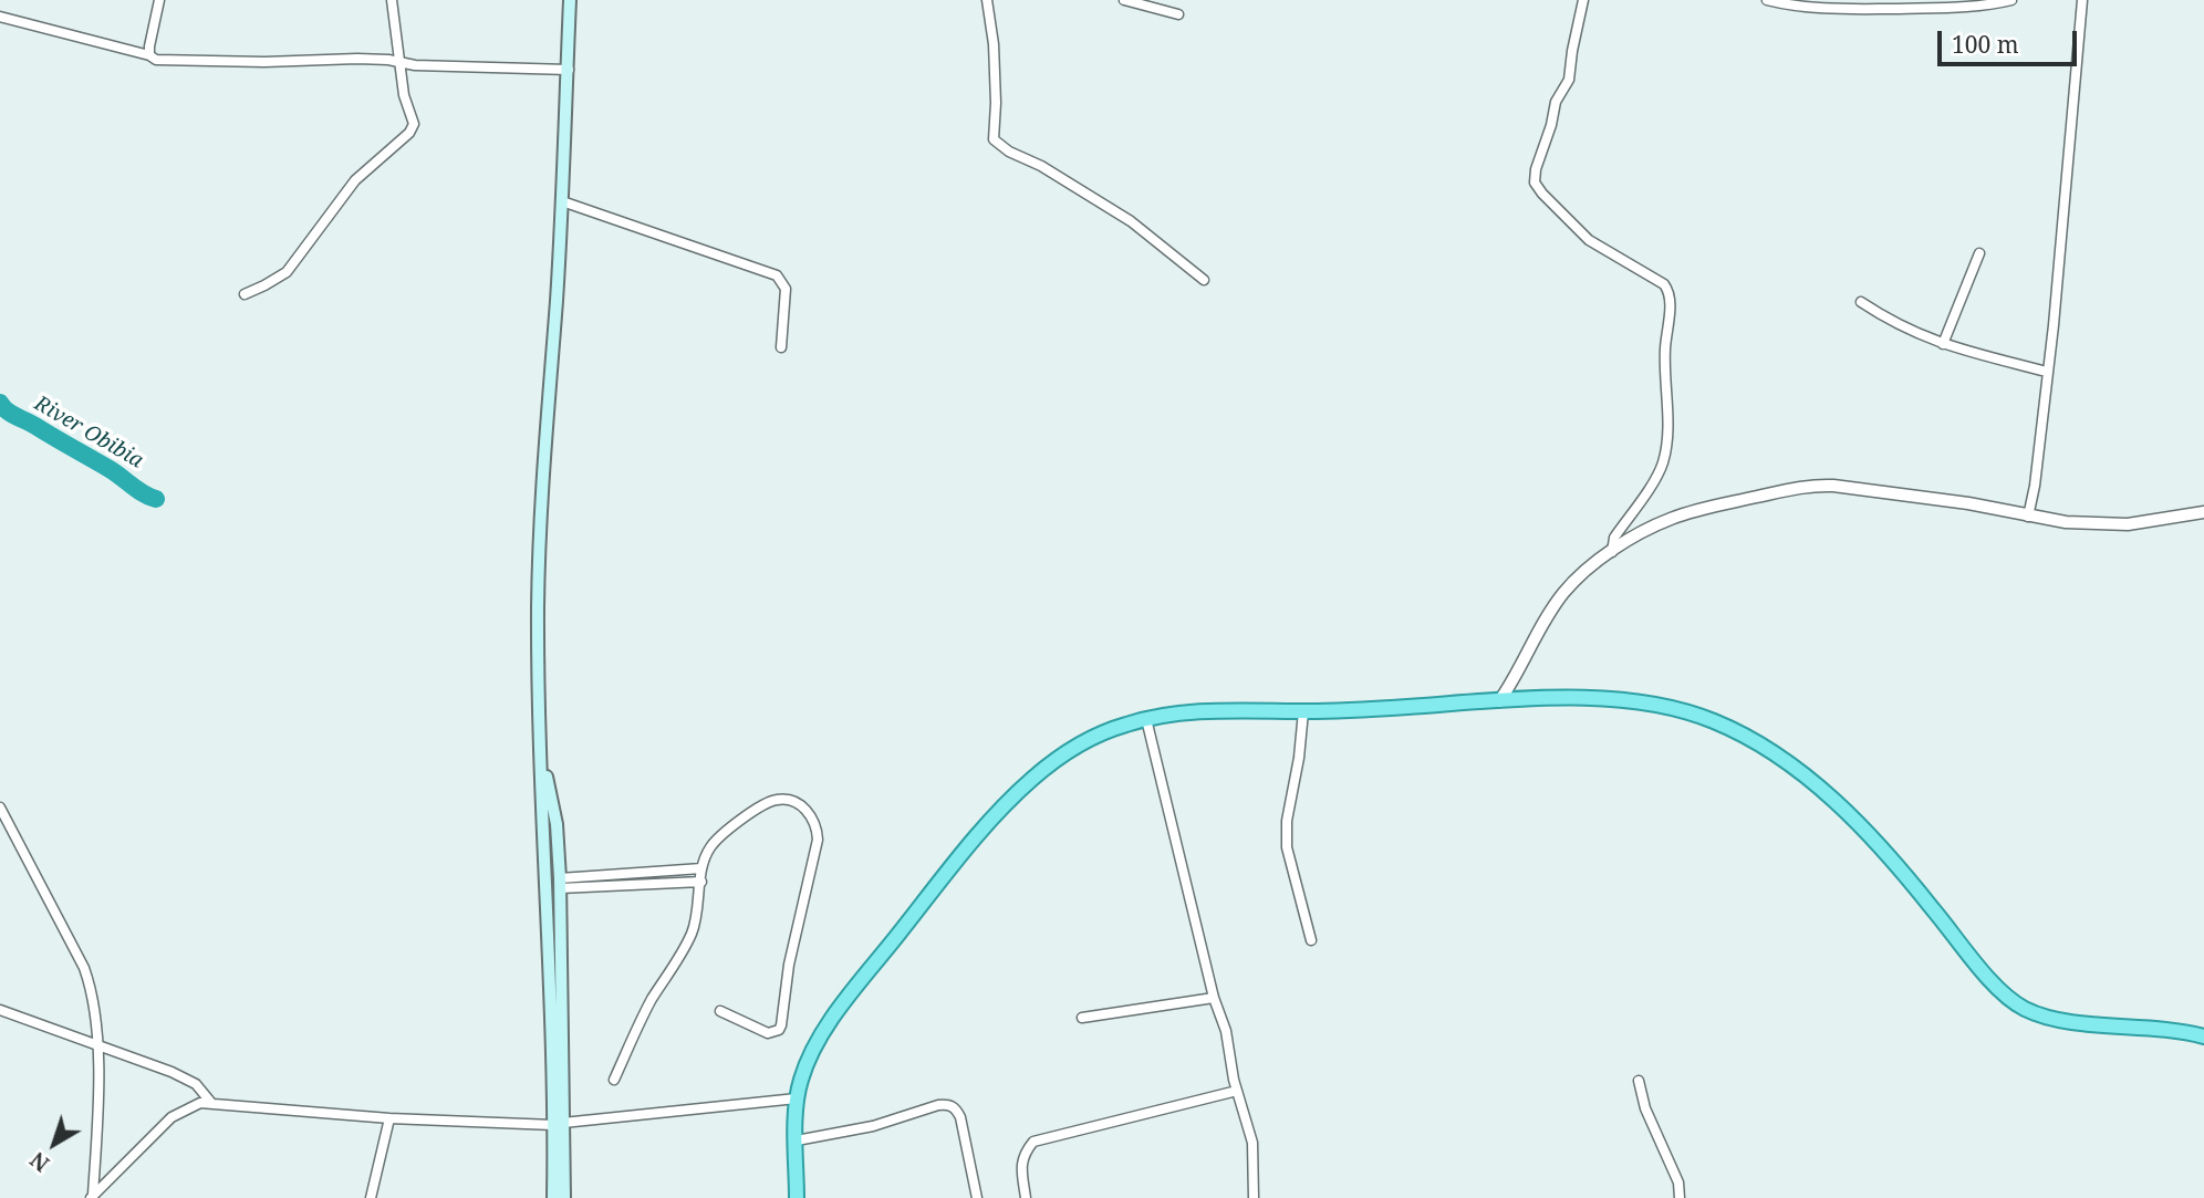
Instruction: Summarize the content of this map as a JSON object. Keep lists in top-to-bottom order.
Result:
{
  "water": ["River Obibia"],
  "scale_bar": "100 m",
  "north": "bottom left"
}
